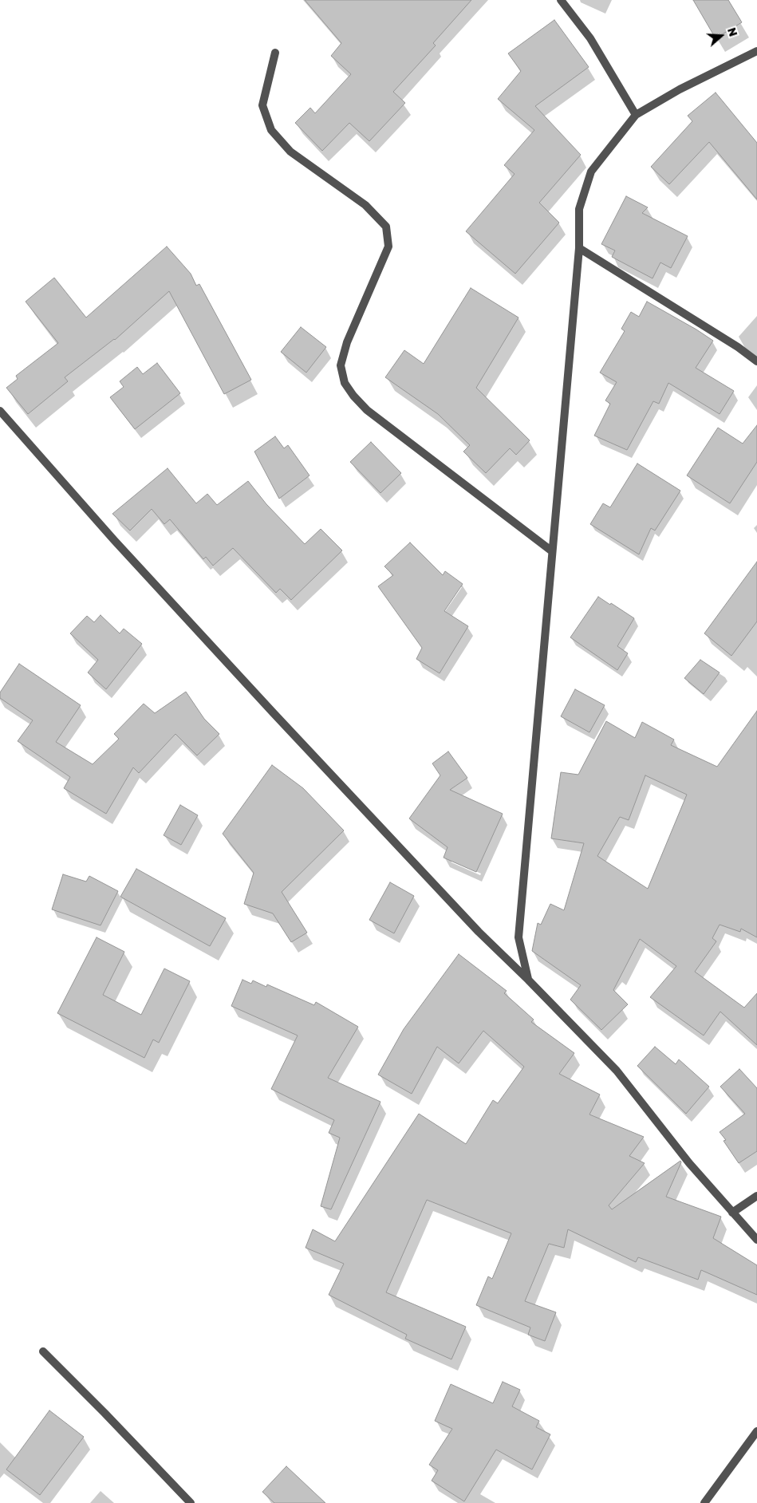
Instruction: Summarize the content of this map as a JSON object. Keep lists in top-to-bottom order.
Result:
{
  "north": "right"
}
